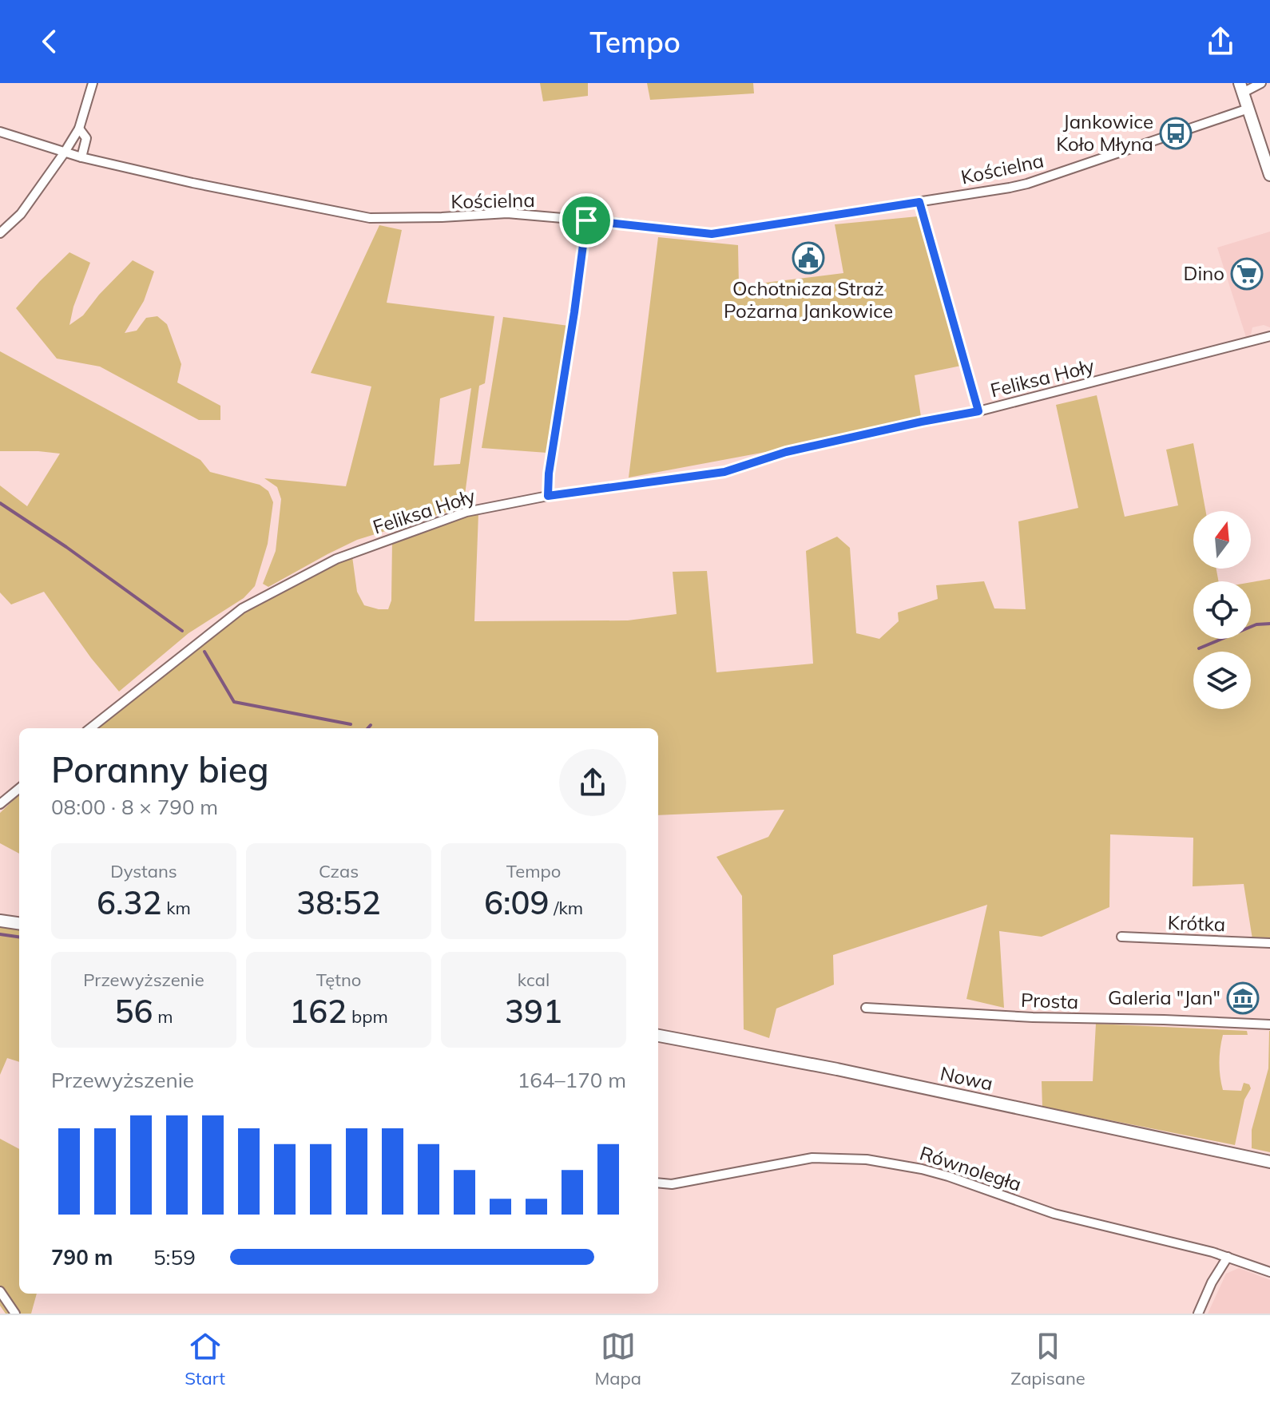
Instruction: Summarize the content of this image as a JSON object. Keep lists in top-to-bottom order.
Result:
{
  "streets": {
    "street": [
      "Kościelna",
      "Feliksa Hoły",
      "Krótka",
      "Prosta",
      "Nowa",
      "Równoległa"
    ]
  },
  "places": {
    "bus stop": ["Jankowice Koło Młyna"],
    "public building": ["Ochotnicza Straż Pożarna Jankowice"],
    "supermarket": ["Dino"],
    "museum": ["Galeria \"Jan\""]
  },
  "north": "top",
  "page": {
    "header": "Tempo",
    "heading": ["Poranny bieg", "08:00 · 8 × 790 m"],
    "stats": [
      ["Dystans", "6.32 km"],
      ["Czas", "38:52"],
      ["Tempo", "6:09 /km"],
      ["Przewyższenie", "56 m"],
      ["Tętno", "162 bpm"],
      ["kcal", "391"]
    ],
    "chart": ["Przewyższenie", "164–170 m"],
    "list": [
      {
        "name": "790 m",
        "note": "5:59"
      }
    ],
    "tabs": ["Start", "Mapa", "Zapisane"]
  }
}
